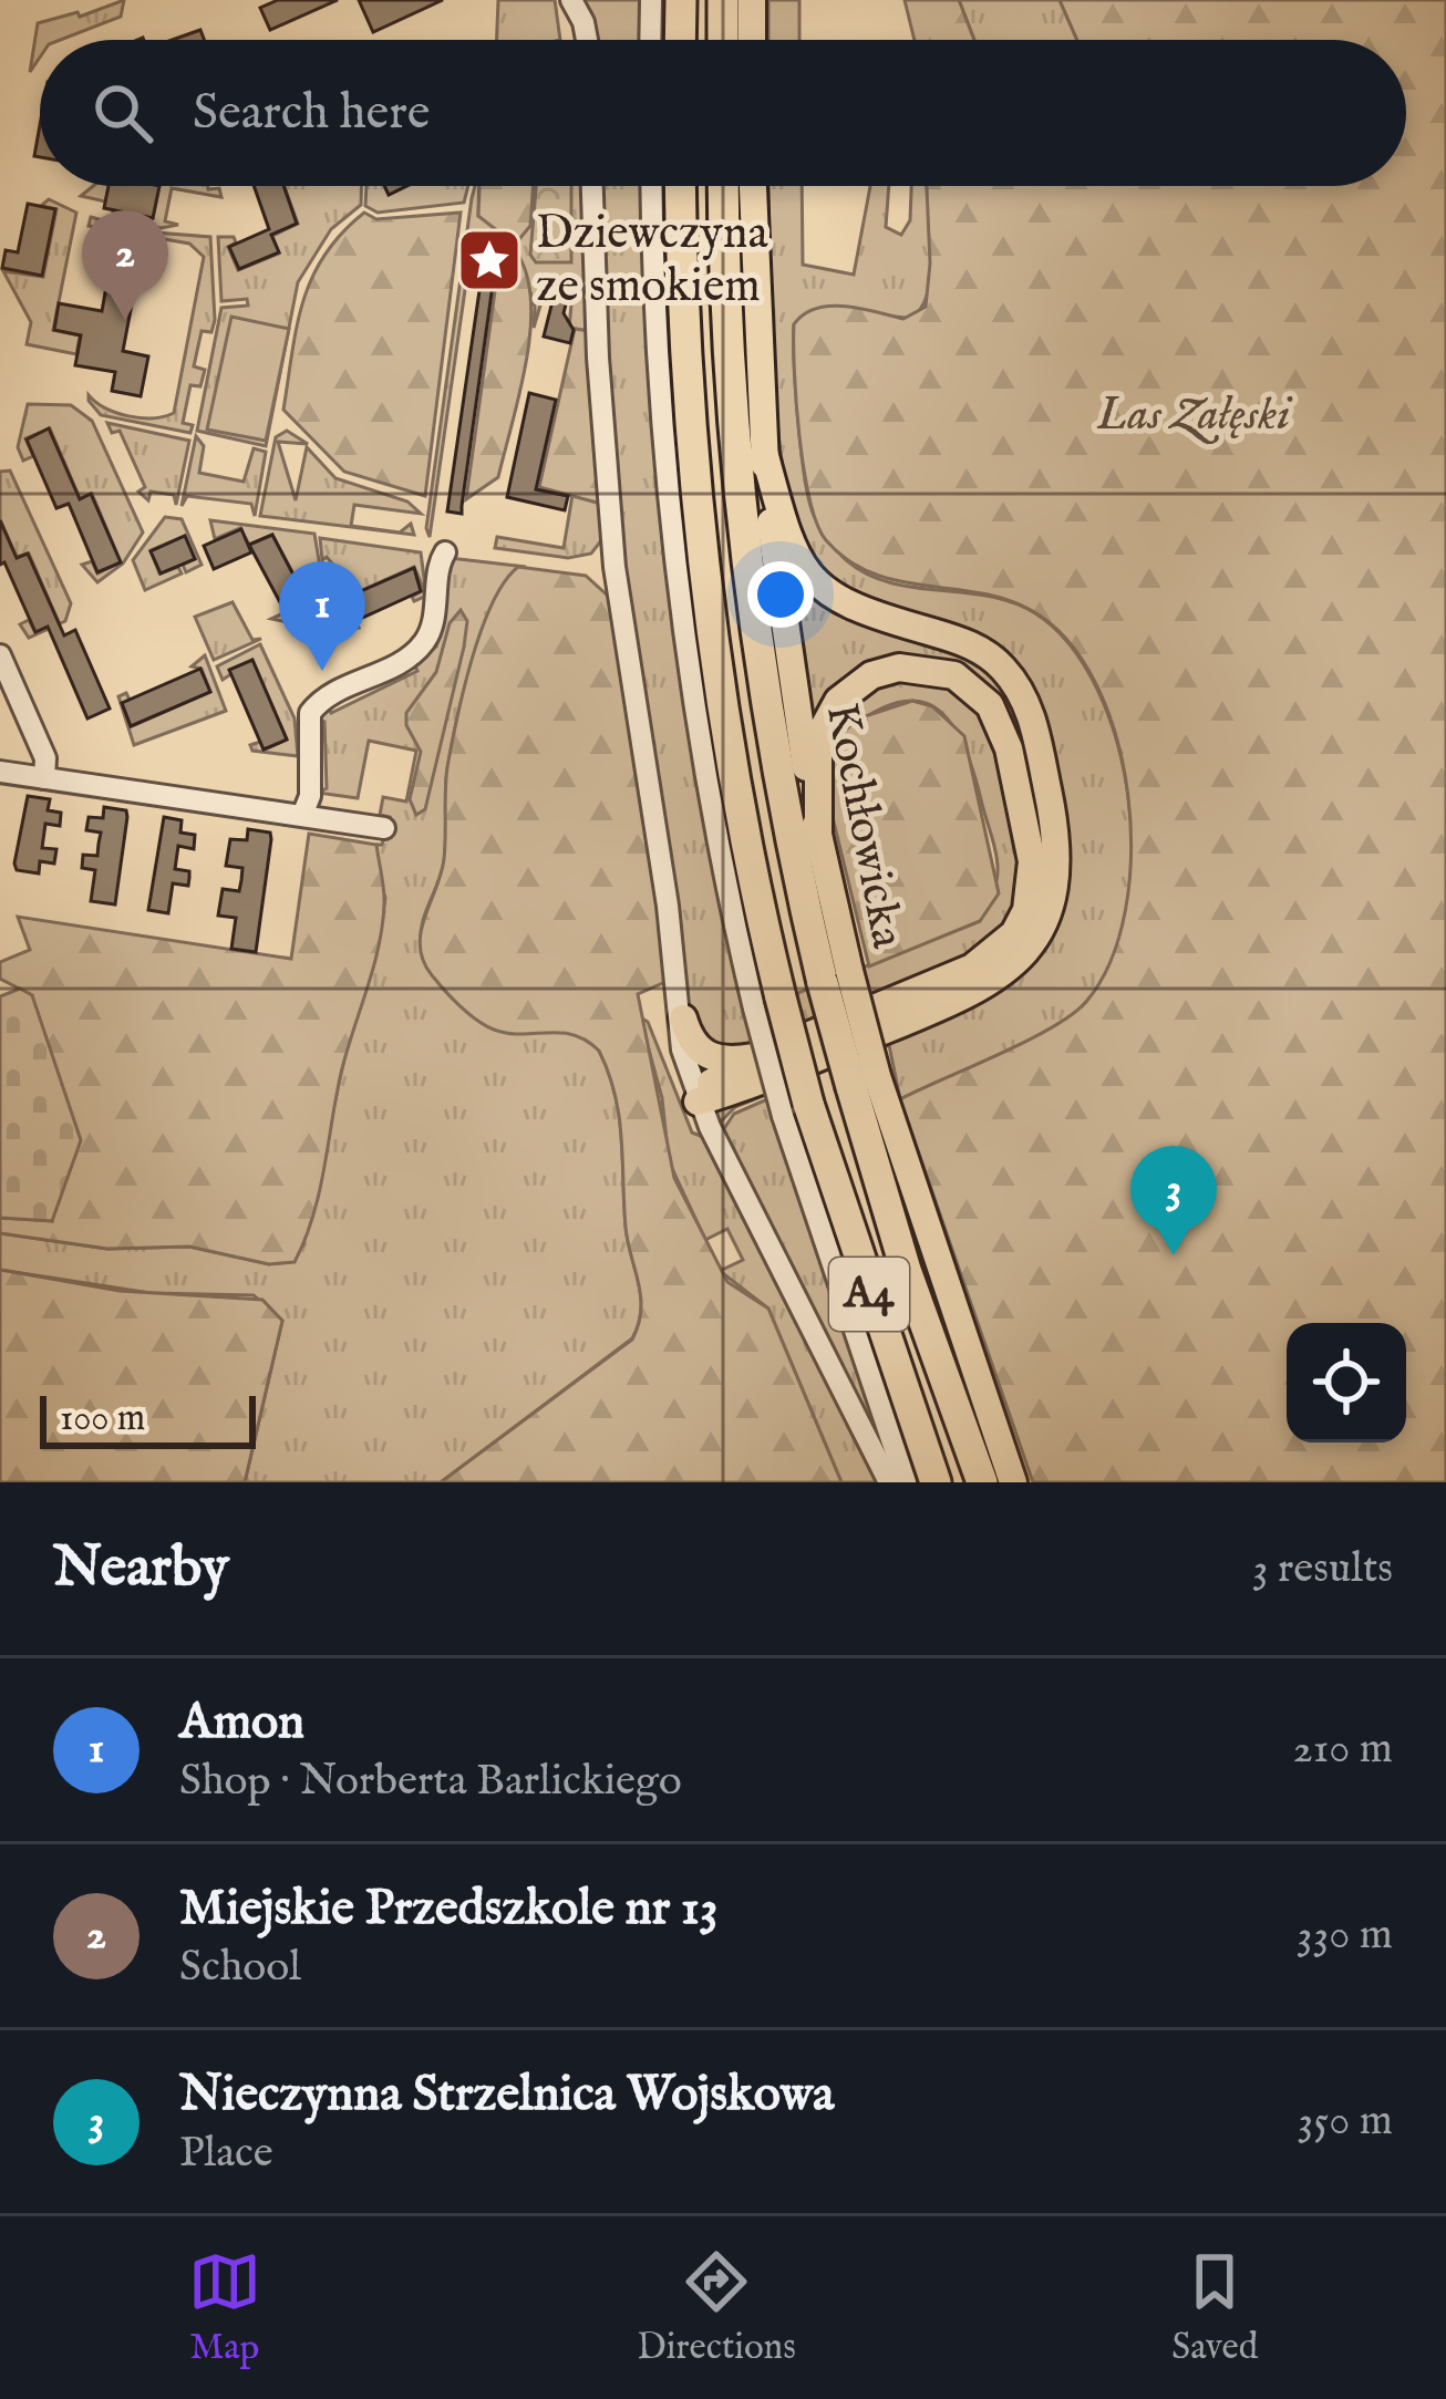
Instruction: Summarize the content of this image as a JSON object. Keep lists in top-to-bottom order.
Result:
{
  "streets": {
    "highway": ["A4"],
    "main road": ["Kochłowicka"]
  },
  "crossings": [
    ["Kochłowicka", "A4"]
  ],
  "parks": ["Las Załęski"],
  "places": {
    "place": ["Dziewczyna ze smokiem"]
  },
  "scale_bar": "100 m",
  "page": {
    "search": "Search here",
    "pins": ["2", "1", "3"],
    "scale": "100 m",
    "heading": ["Nearby", "3 results"],
    "list": [
      {
        "mark": "1",
        "name": "Amon",
        "note": "Shop · Norberta Barlickiego",
        "value": "210 m"
      },
      {
        "mark": "2",
        "name": "Miejskie Przedszkole nr 13",
        "note": "School",
        "value": "330 m"
      },
      {
        "mark": "3",
        "name": "Nieczynna Strzelnica Wojskowa",
        "note": "Place",
        "value": "350 m"
      }
    ],
    "nav": ["Map", "Directions", "Saved"]
  }
}
